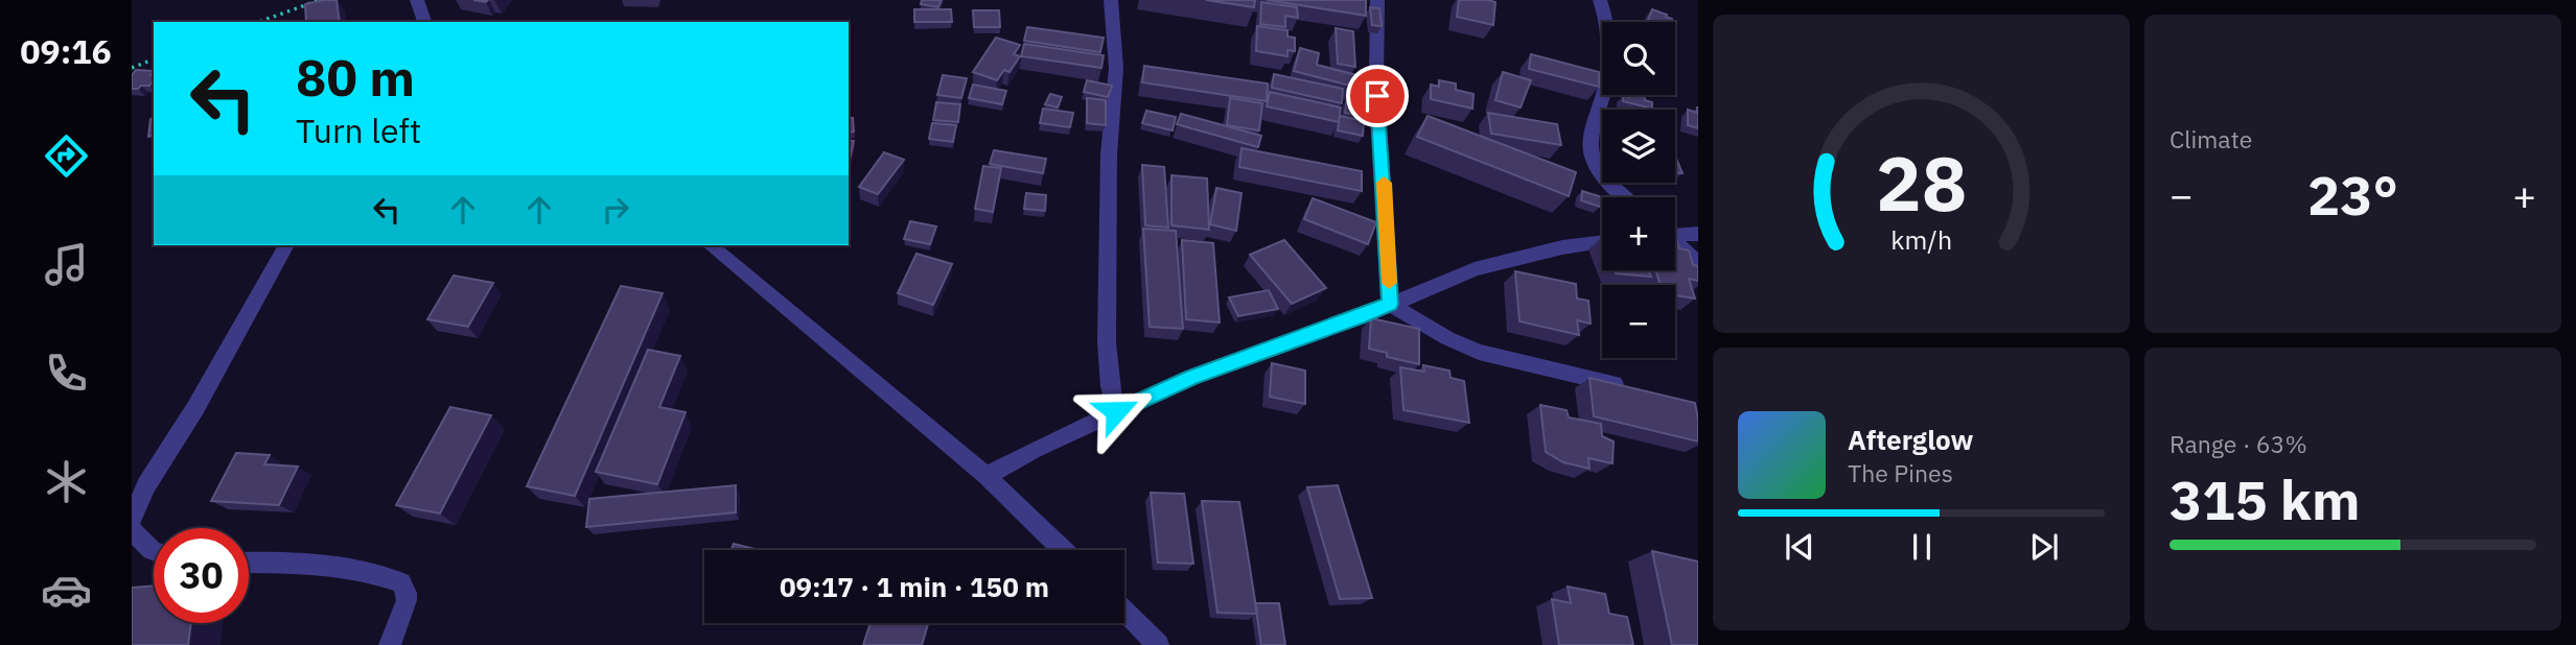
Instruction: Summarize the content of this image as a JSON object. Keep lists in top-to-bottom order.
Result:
{
  "page": {
    "tabs": "09:16",
    "tile": [
      "Climate",
      ["Range · 63%", "315 km"]
    ],
    "map_buttons": ["+", "−"],
    "turn": ["80 m", "Turn left"],
    "heat": ["−", "23°", "+"],
    "song": ["Afterglow", "The Pines"],
    "limit": "30",
    "trip": "09:17 · 1 min · 150 m",
    "gauge": ["28", "km/h"]
  }
}
